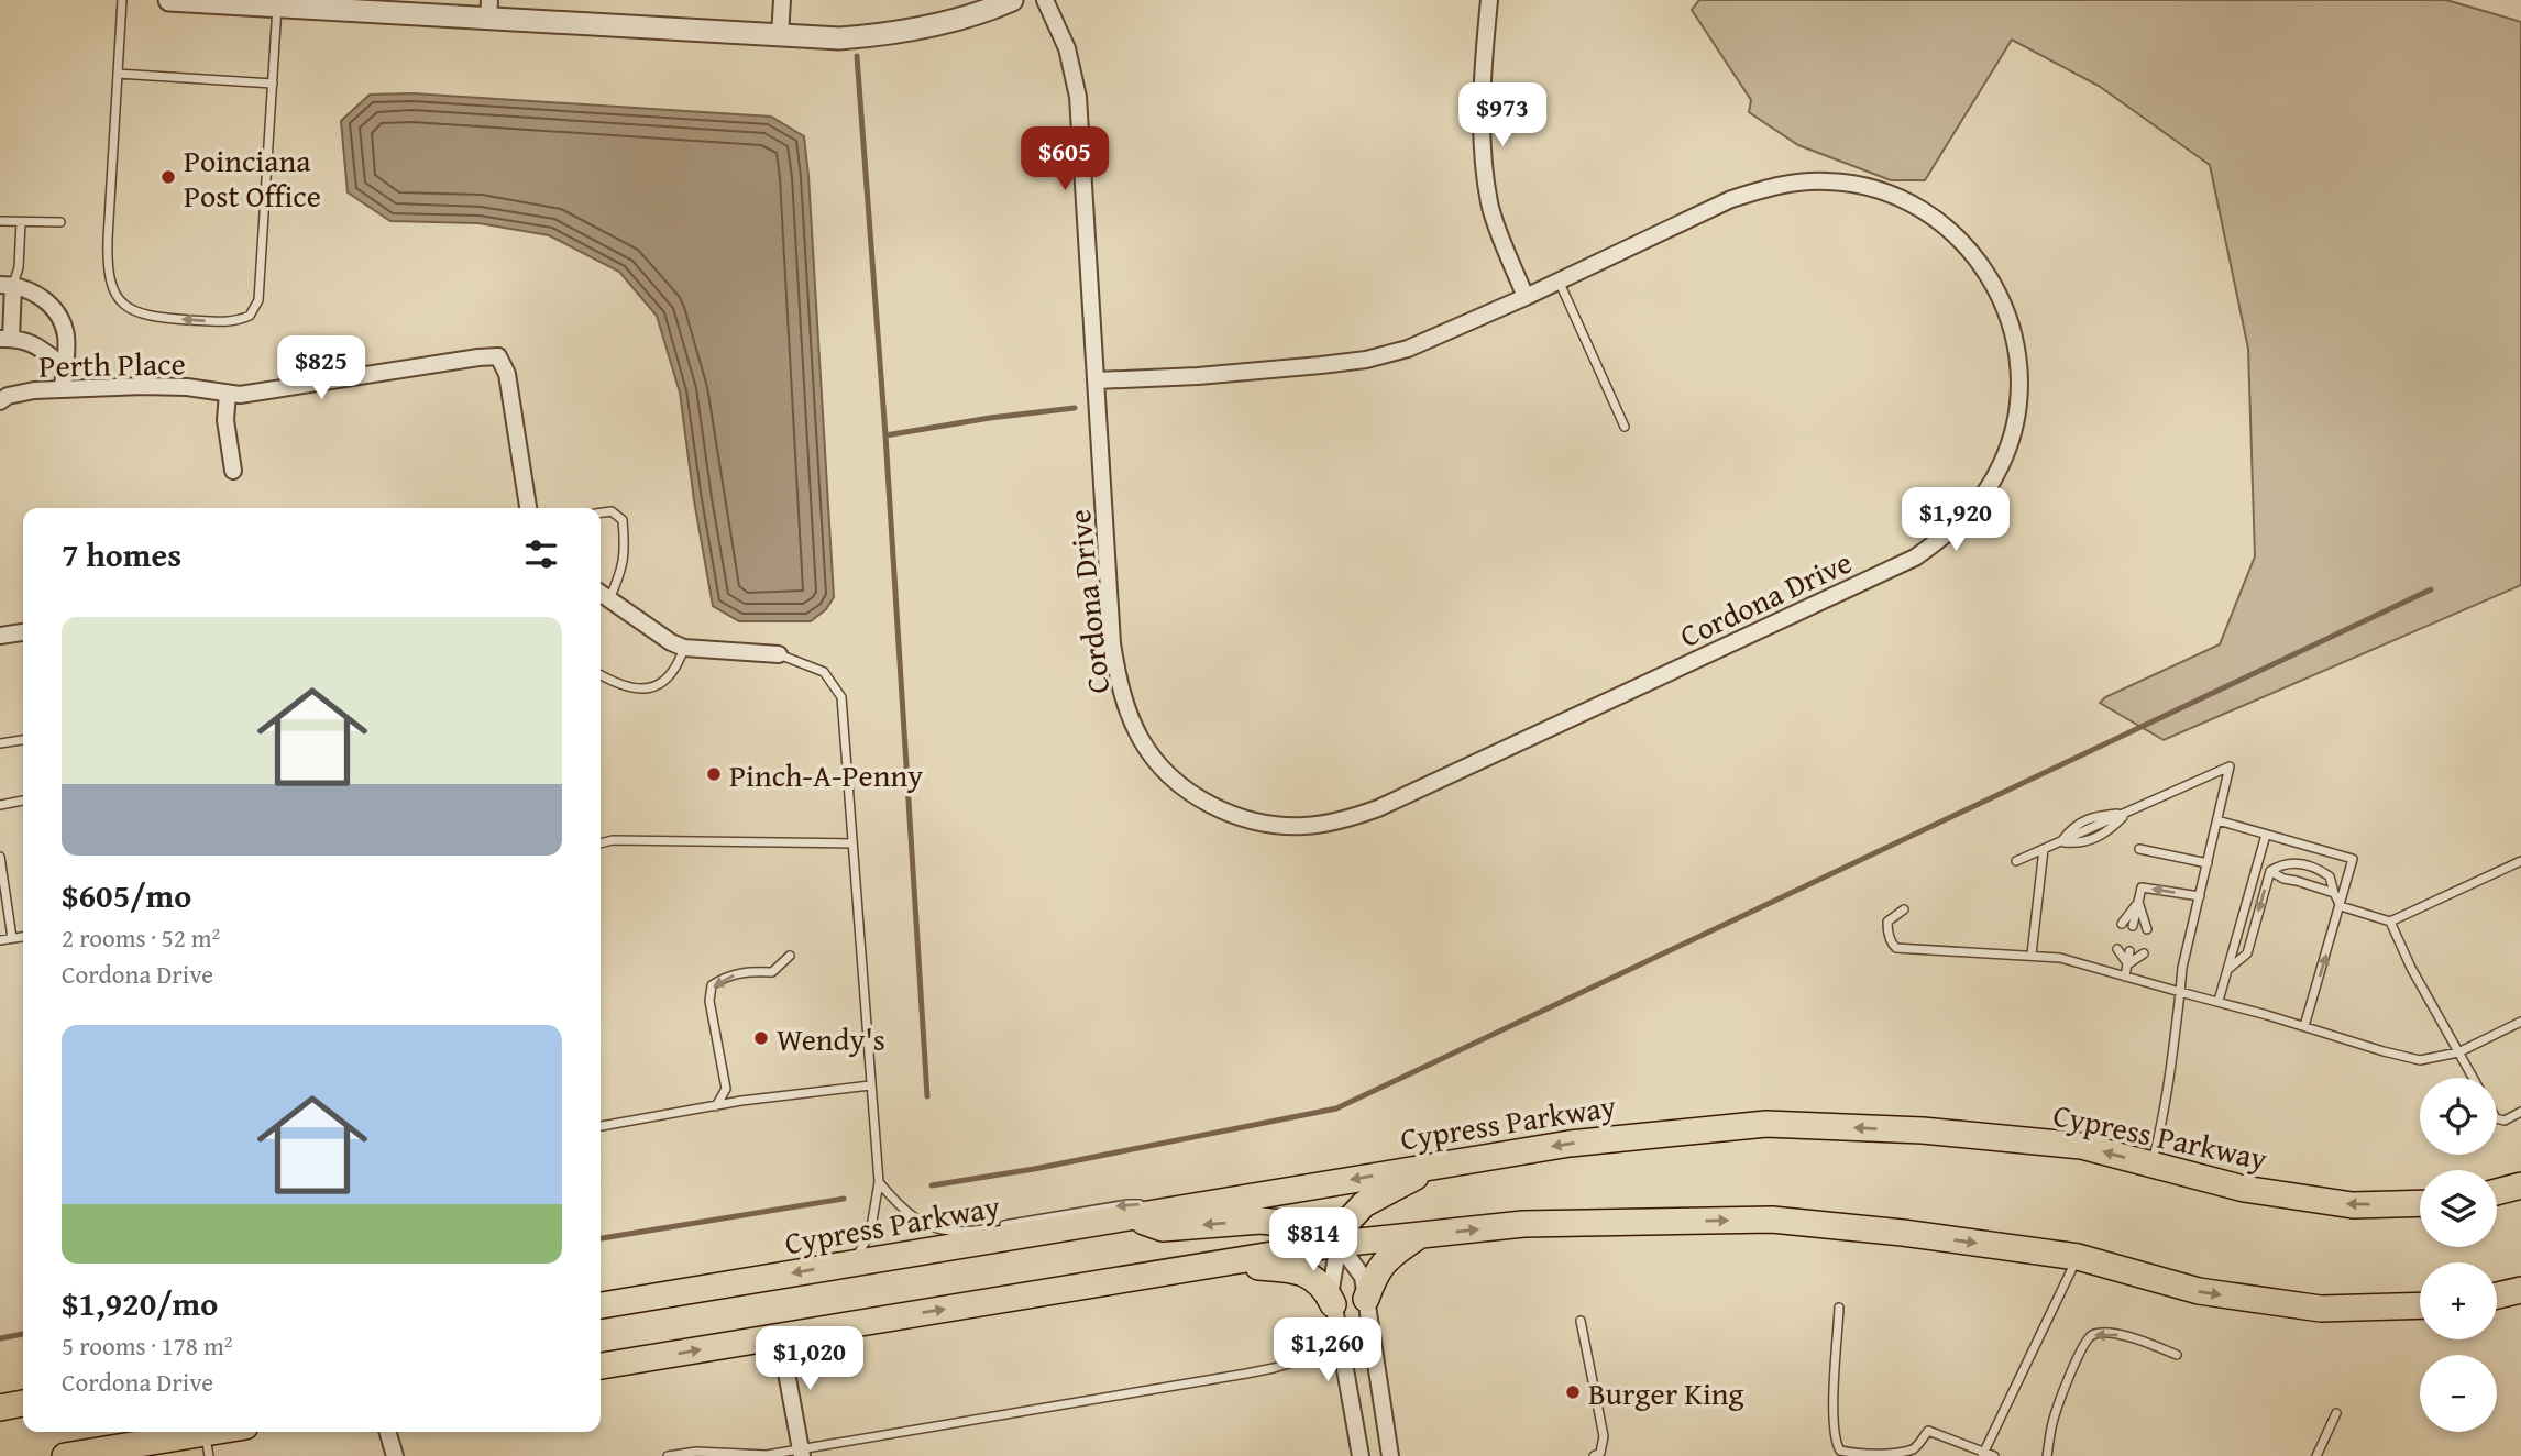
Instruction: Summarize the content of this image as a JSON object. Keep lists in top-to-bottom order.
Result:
{
  "streets": {
    "main road": ["Cypress Parkway"],
    "street": ["Perth Place", "Cordona Drive"]
  },
  "places": [
    "Poinciana Post Office",
    "Pinch-A-Penny",
    "Wendy's",
    "Burger King"
  ],
  "page": {
    "price": [
      "$973",
      "$605",
      "$825",
      "$1,920",
      "$814",
      "$1,260",
      "$1,020"
    ],
    "heading": "7 homes",
    "list": [
      {
        "name": "$605/mo",
        "note": "2 rooms · 52 m² · Cordona Drive"
      },
      {
        "name": "$1,920/mo",
        "note": "5 rooms · 178 m² · Cordona Drive"
      }
    ],
    "map_buttons": ["+", "−"]
  }
}
